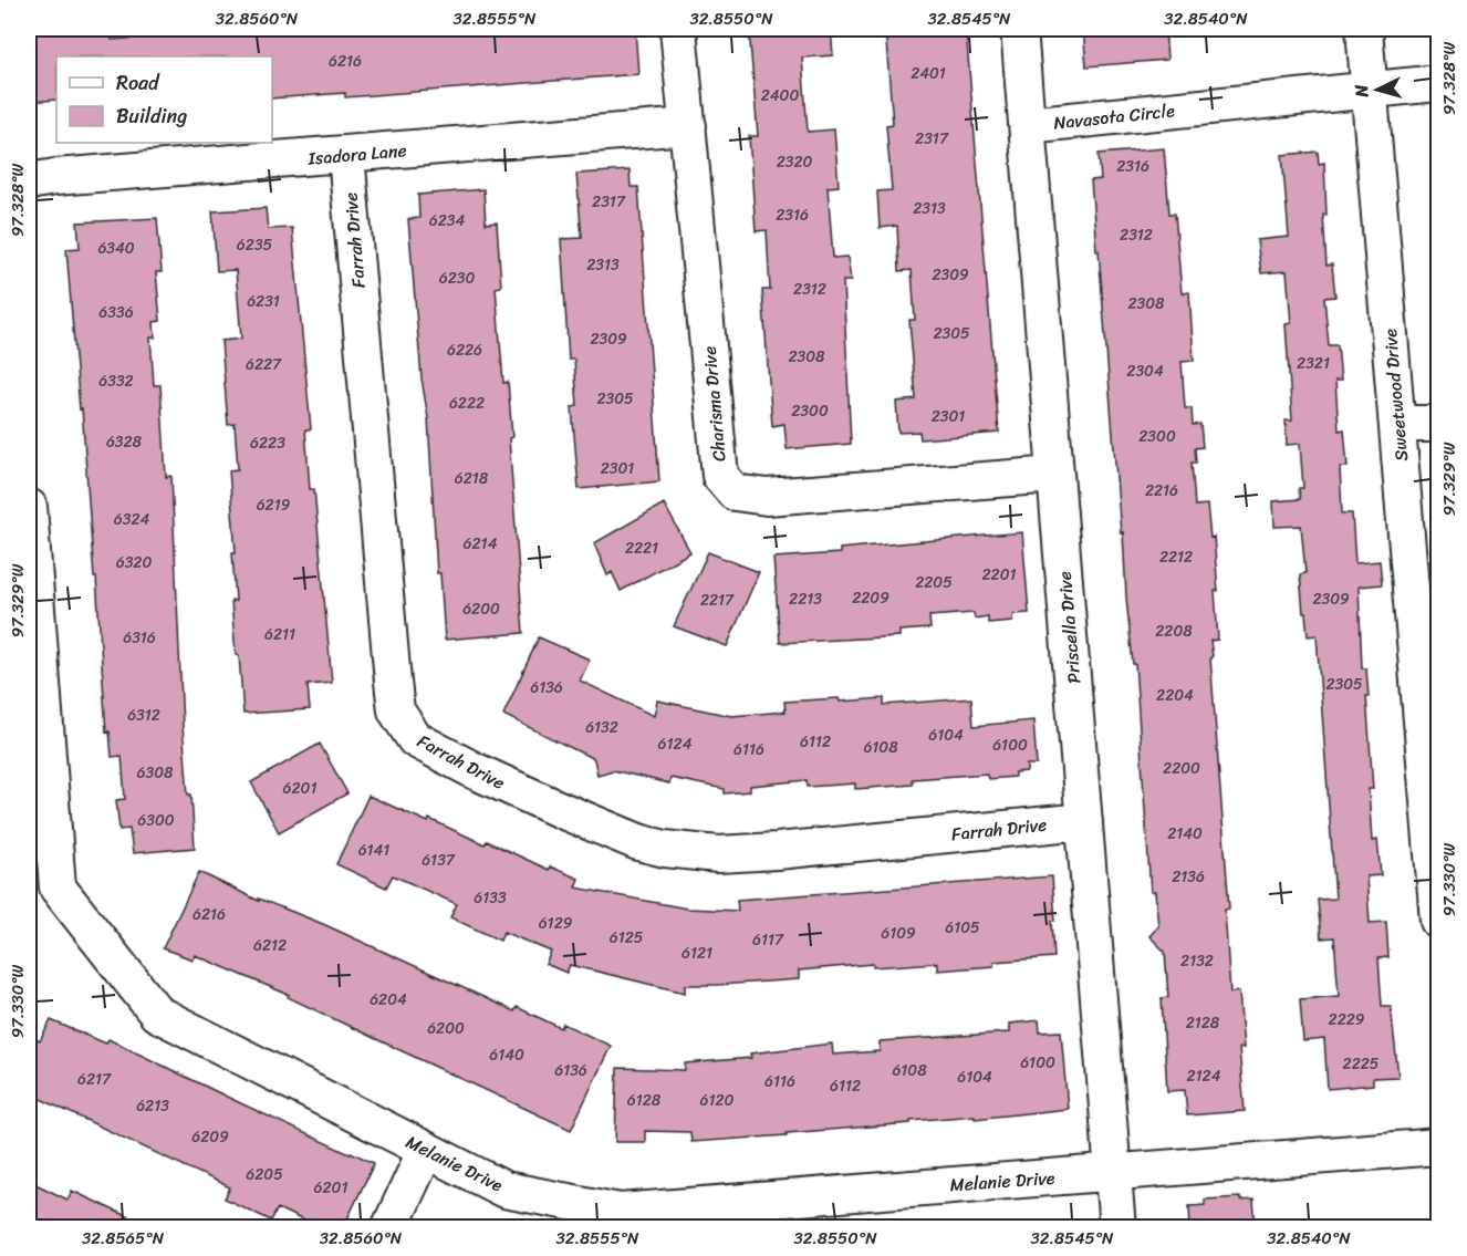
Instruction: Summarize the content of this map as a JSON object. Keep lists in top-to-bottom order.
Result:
{
  "streets": {
    "street": [
      "Navasota Circle",
      "Isadora Lane",
      "Farrah Drive",
      "Sweetwood Drive",
      "Charisma Drive",
      "Priscella Drive",
      "Melanie Drive"
    ]
  },
  "crossings": [
    ["Navasota Circle", "Sweetwood Drive"],
    ["Navasota Circle", "Priscella Drive"],
    ["Isadora Lane", "Farrah Drive"],
    ["Isadora Lane", "Charisma Drive"],
    ["Farrah Drive", "Priscella Drive"],
    ["Charisma Drive", "Priscella Drive"],
    ["Priscella Drive", "Melanie Drive"]
  ],
  "house_numbers": [
    "6216",
    "2401",
    "2400",
    "2317",
    "2320",
    "2316",
    "2317",
    "2313",
    "2316",
    "6234",
    "2312",
    "6235",
    "6340",
    "2313",
    "2309",
    "6230",
    "2312",
    "6231",
    "2308",
    "6336",
    "2305",
    "2309",
    "6226",
    "2308",
    "2321",
    "6227",
    "2304",
    "6332",
    "2305",
    "6222",
    "2300",
    "2301",
    "2300",
    "6328",
    "6223",
    "2301",
    "6218",
    "2216",
    "6219",
    "6324",
    "6214",
    "2221",
    "2212",
    "6320",
    "2201",
    "2205",
    "2209",
    "2213",
    "2309",
    "2217",
    "6200",
    "2208",
    "6211",
    "6316",
    "2305",
    "6136",
    "2204",
    "6312",
    "6132",
    "6104",
    "6112",
    "6124",
    "6100",
    "6108",
    "6116",
    "2200",
    "6308",
    "6201",
    "6300",
    "2140",
    "6141",
    "6137",
    "2136",
    "6133",
    "6216",
    "6129",
    "6105",
    "6109",
    "6125",
    "6117",
    "6212",
    "6121",
    "2132",
    "6204",
    "2229",
    "2128",
    "6200",
    "6140",
    "6100",
    "2225",
    "6136",
    "6108",
    "2124",
    "6104",
    "6217",
    "6116",
    "6112",
    "6128",
    "6120",
    "6213",
    "6209",
    "6205",
    "6201"
  ],
  "legend": ["Road", "Building"],
  "north": "left",
  "coordinates": [
    "32.8560°N",
    "32.8555°N",
    "32.8550°N",
    "32.8545°N",
    "32.8540°N",
    "97.328°W",
    "97.329°W",
    "97.330°W",
    "32.8565°N"
  ]
}
